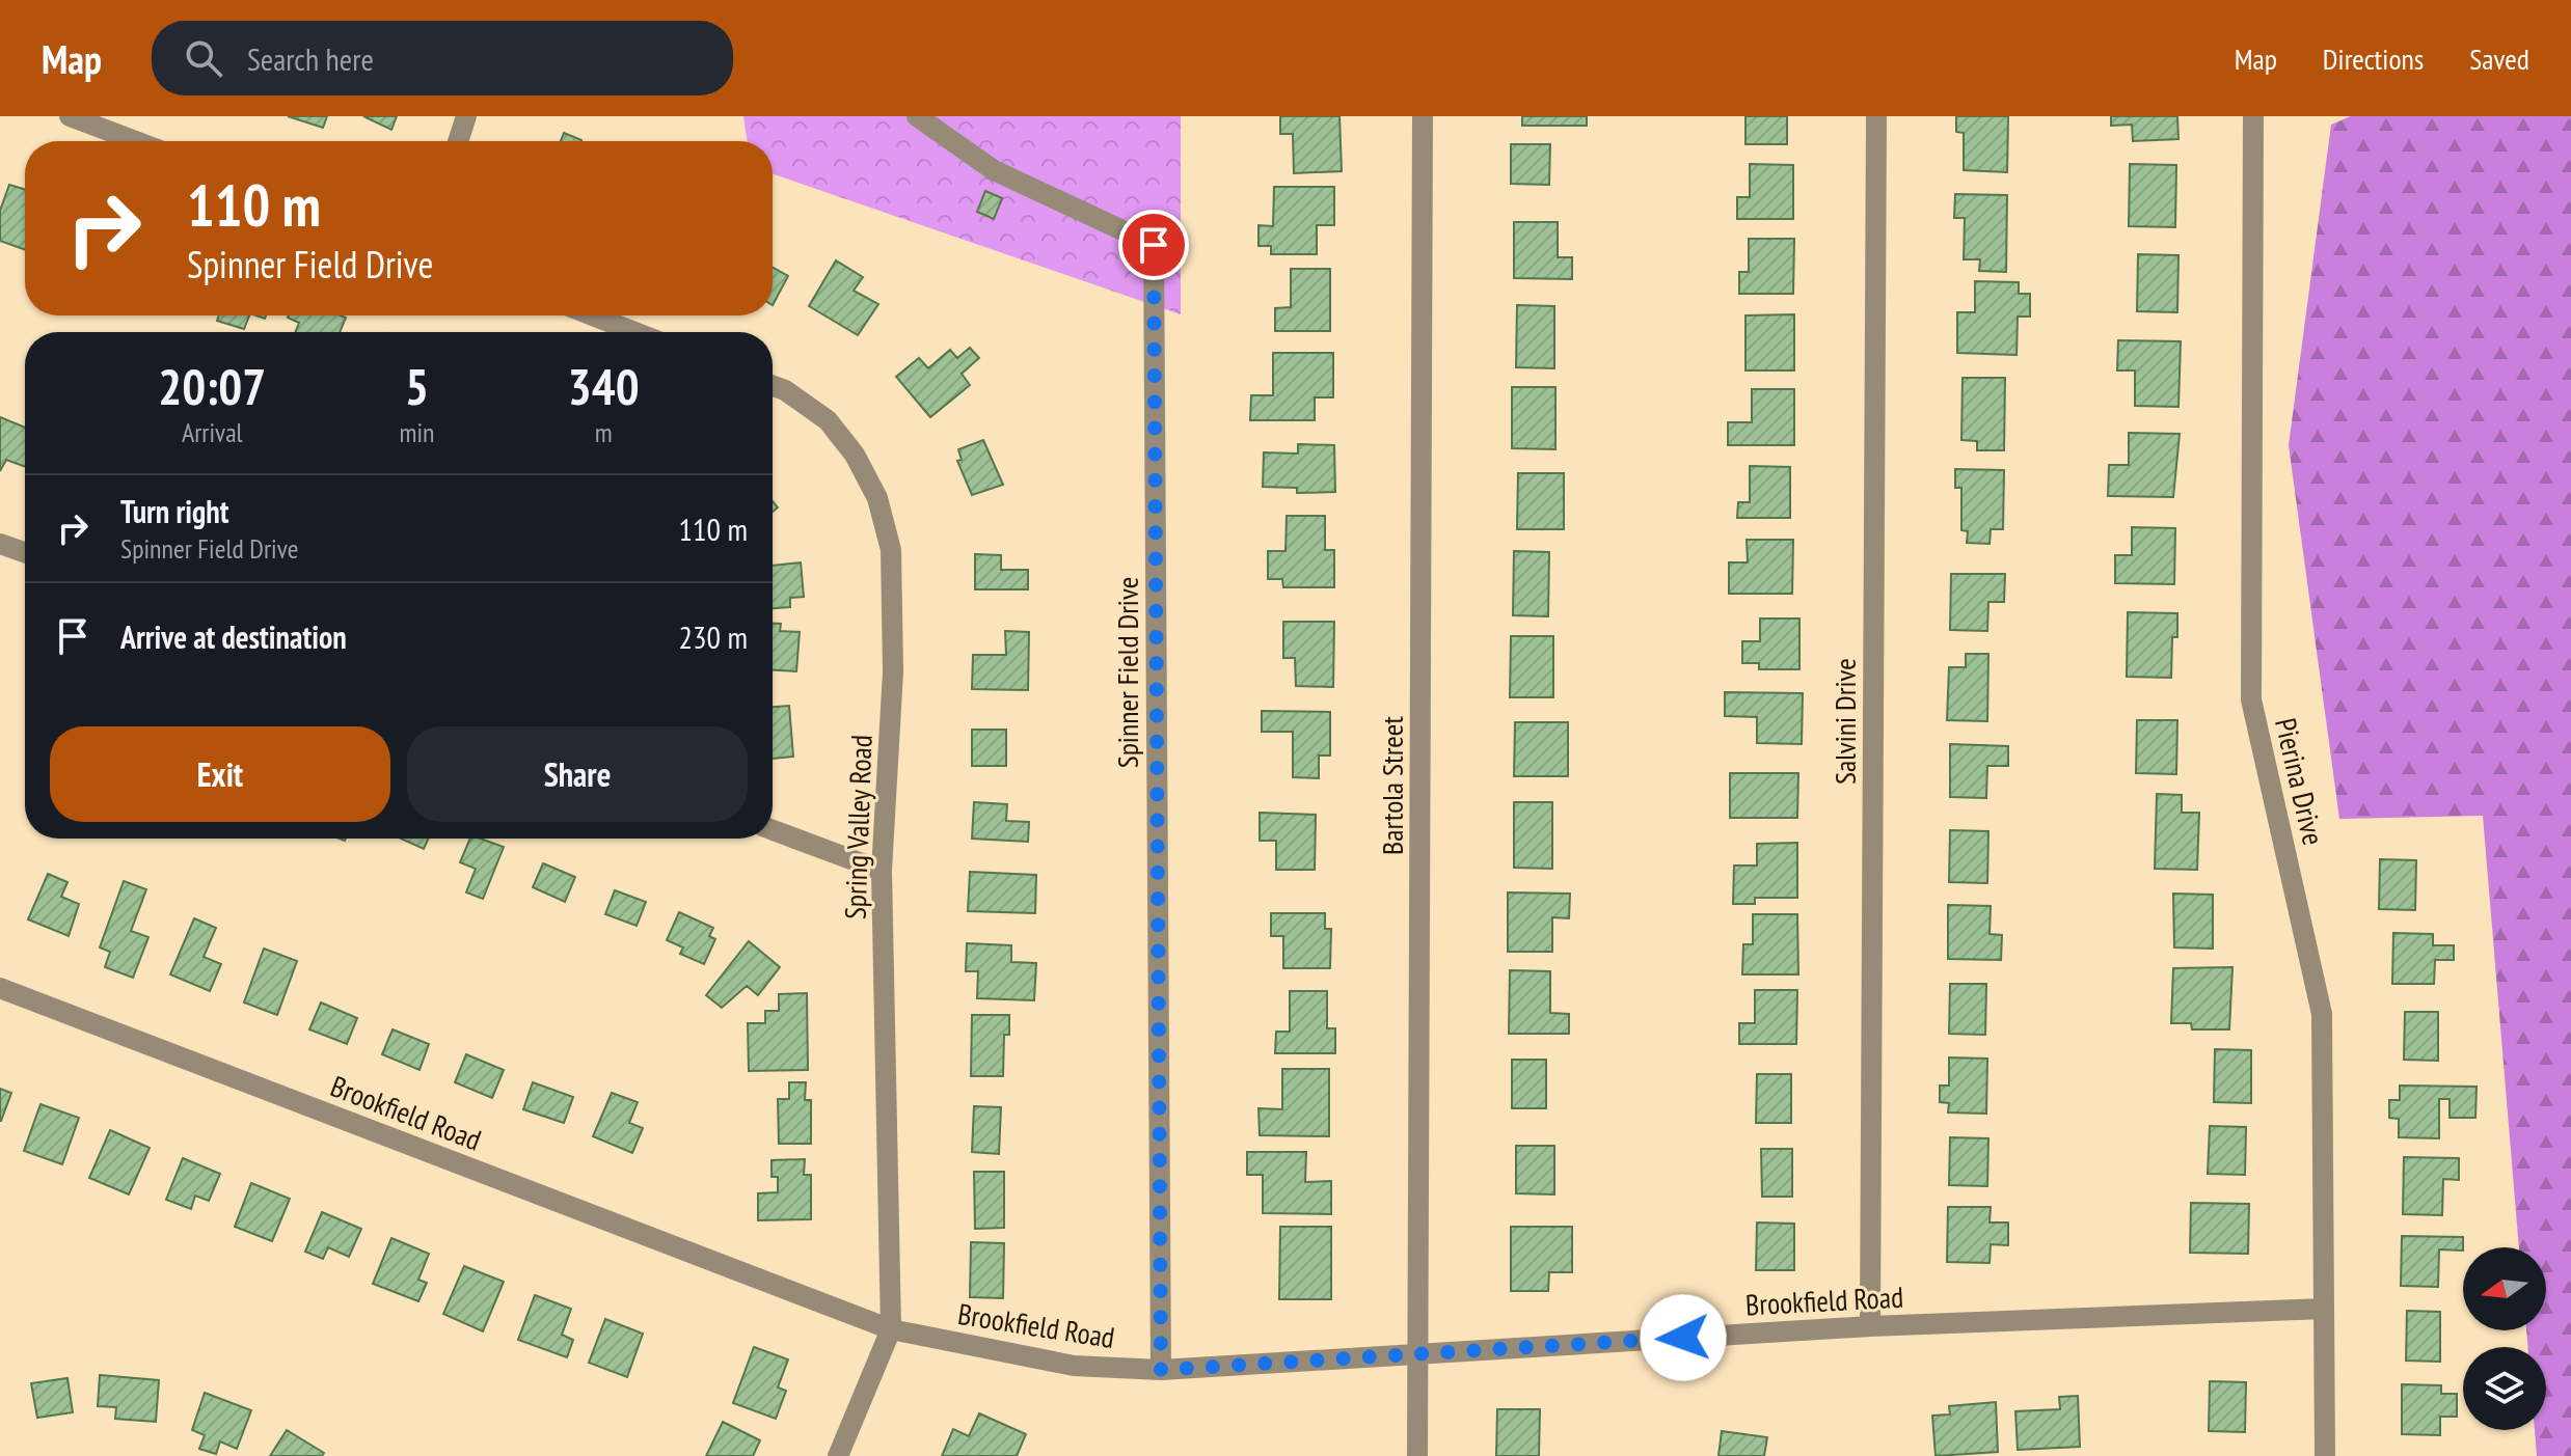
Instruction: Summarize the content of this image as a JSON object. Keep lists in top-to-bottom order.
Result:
{
  "streets": {
    "street": [
      "Spinner Field Drive",
      "Salvini Drive",
      "Pierina Drive",
      "Bartola Street",
      "Spring Valley Road",
      "Brookfield Road"
    ]
  },
  "crossings": [
    ["Spinner Field Drive", "Brookfield Road"],
    ["Salvini Drive", "Brookfield Road"],
    ["Pierina Drive", "Brookfield Road"],
    ["Bartola Street", "Brookfield Road"],
    ["Spring Valley Road", "Brookfield Road"]
  ],
  "north": "left",
  "page": {
    "header": "Map",
    "search": "Search here",
    "nav": ["Map", "Directions", "Saved"],
    "turn": ["110 m", "Spinner Field Drive"],
    "eta": [
      "20:07",
      "Arrival",
      "5",
      "min",
      "340",
      "m"
    ],
    "list": [
      {
        "name": "Turn right",
        "note": "Spinner Field Drive",
        "value": "110 m"
      },
      {
        "name": "Arrive at destination",
        "value": "230 m"
      }
    ],
    "buttons": ["Exit", "Share"]
  }
}
